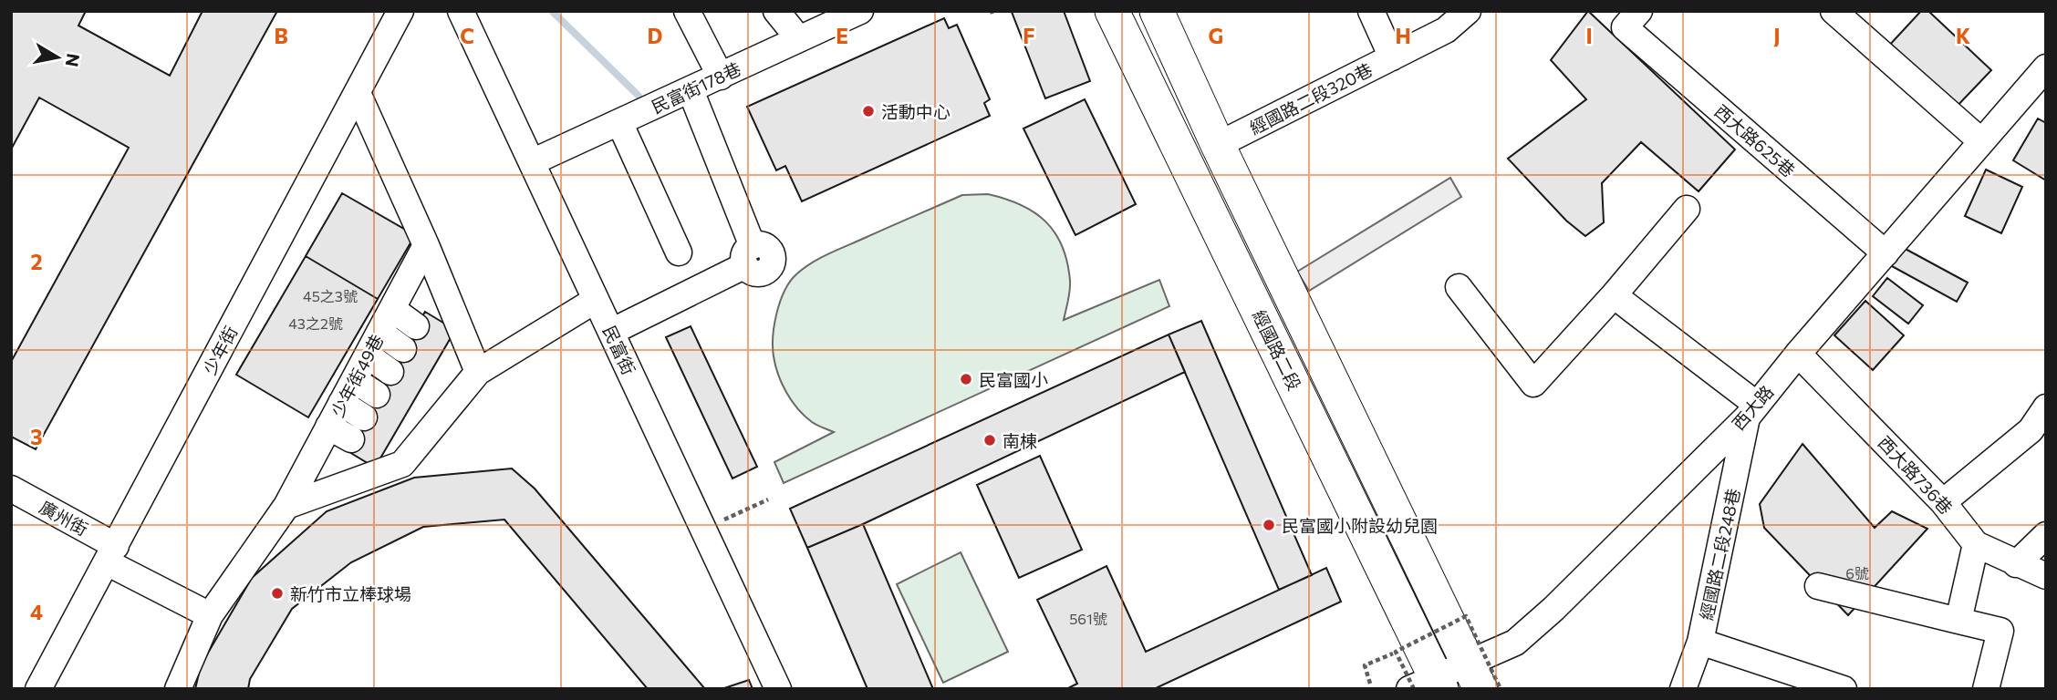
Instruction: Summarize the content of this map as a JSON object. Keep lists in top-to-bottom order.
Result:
{
  "streets": {
    "main road": ["經國路二段"],
    "street": [
      "民富街178巷",
      "經國路二段320巷",
      "西大路625巷",
      "少年街",
      "民富街",
      "少年街49巷",
      "西大路",
      "西大路736巷",
      "廣州街",
      "經國路二段248巷"
    ]
  },
  "crossings": [
    ["民富街178巷", "民富街"],
    ["經國路二段320巷", "經國路二段"],
    ["西大路625巷", "西大路"],
    ["少年街", "廣州街"],
    ["經國路二段", "西大路"],
    ["少年街49巷", "廣州街"],
    ["西大路", "西大路736巷"],
    ["西大路", "經國路二段248巷"]
  ],
  "places": [
    "活動中心",
    "民富國小",
    "南棟",
    "民富國小附設幼兒園",
    "新竹市立棒球場"
  ],
  "house_numbers": [
    "45之3號",
    "43之2號",
    "6號",
    "561號"
  ],
  "north": "right",
  "grid": {
    "columns": [
      "B",
      "C",
      "D",
      "E",
      "F",
      "G",
      "H",
      "I",
      "J",
      "K"
    ],
    "rows": ["2", "3", "4"]
  }
}
